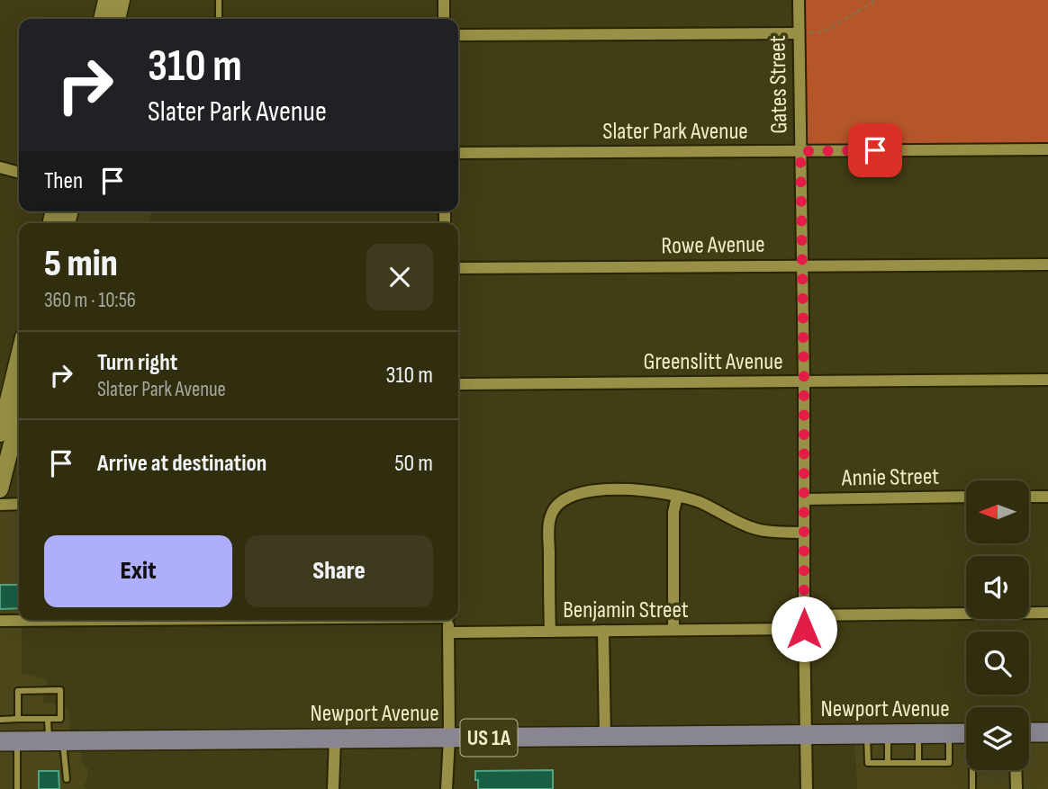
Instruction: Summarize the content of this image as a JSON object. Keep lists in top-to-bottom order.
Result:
{
  "streets": {
    "main road": ["Newport Avenue", "US 1A"],
    "street": [
      "Gates Street",
      "Slater Park Avenue",
      "Rowe Avenue",
      "Greenslitt Avenue",
      "Annie Street",
      "Benjamin Street"
    ]
  },
  "crossings": [
    ["Gates Street", "Slater Park Avenue"],
    ["Gates Street", "Rowe Avenue"],
    ["Gates Street", "Greenslitt Avenue"],
    ["Gates Street", "Annie Street"],
    ["Gates Street", "Benjamin Street"],
    ["Gates Street", "Newport Avenue"]
  ],
  "north": "left",
  "page": {
    "turn": ["310 m", "Slater Park Avenue"],
    "then": "Then",
    "heading": ["5 min", "360 m · 10:56"],
    "list": [
      {
        "name": "Turn right",
        "note": "Slater Park Avenue",
        "value": "310 m"
      },
      {
        "name": "Arrive at destination",
        "value": "50 m"
      }
    ],
    "buttons": ["Exit", "Share"]
  }
}
